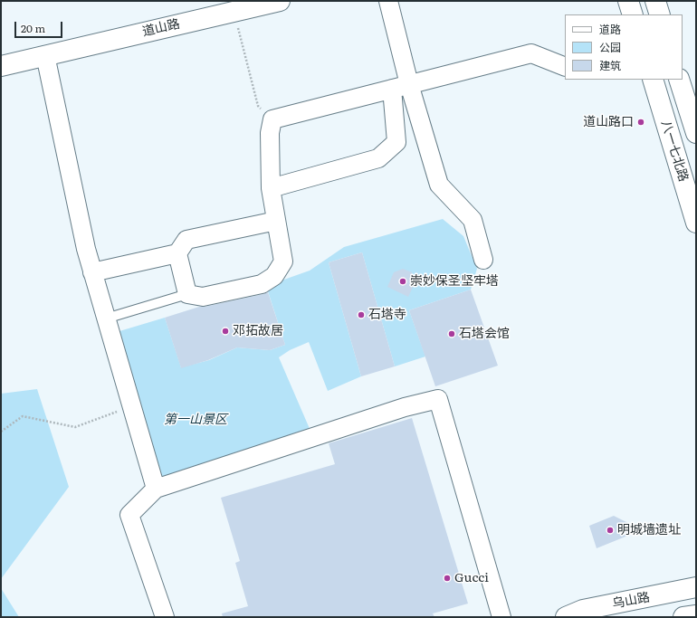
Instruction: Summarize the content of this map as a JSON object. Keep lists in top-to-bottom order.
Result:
{
  "streets": {
    "main road": ["道山路", "八一七北路", "乌山路"]
  },
  "parks": ["第一山景区"],
  "places": [
    "道山路口",
    "崇妙保圣坚牢塔",
    "石塔寺",
    "邓拓故居",
    "石塔会馆",
    "明城墙遗址",
    "Gucci"
  ],
  "legend": ["道路", "公园", "建筑"],
  "scale_bar": "20 m"
}
